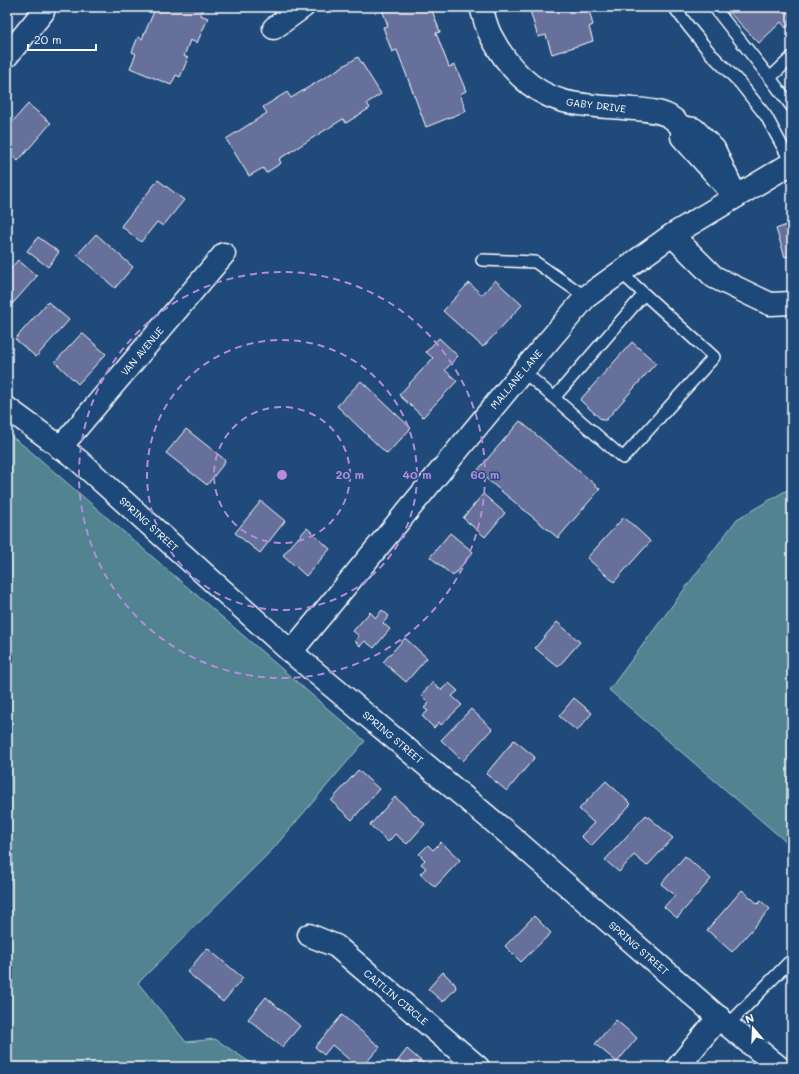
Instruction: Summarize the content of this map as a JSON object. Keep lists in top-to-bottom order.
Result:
{
  "streets": {
    "street": [
      "GABY DRIVE",
      "VAN AVENUE",
      "MALLANE LANE",
      "SPRING STREET",
      "CAITLIN CIRCLE"
    ]
  },
  "crossings": [
    ["GABY DRIVE", "MALLANE LANE"],
    ["VAN AVENUE", "SPRING STREET"],
    ["MALLANE LANE", "SPRING STREET"]
  ],
  "scale_bar": "20 m",
  "north": "top",
  "rings": ["20 m", "40 m", "60 m"]
}
